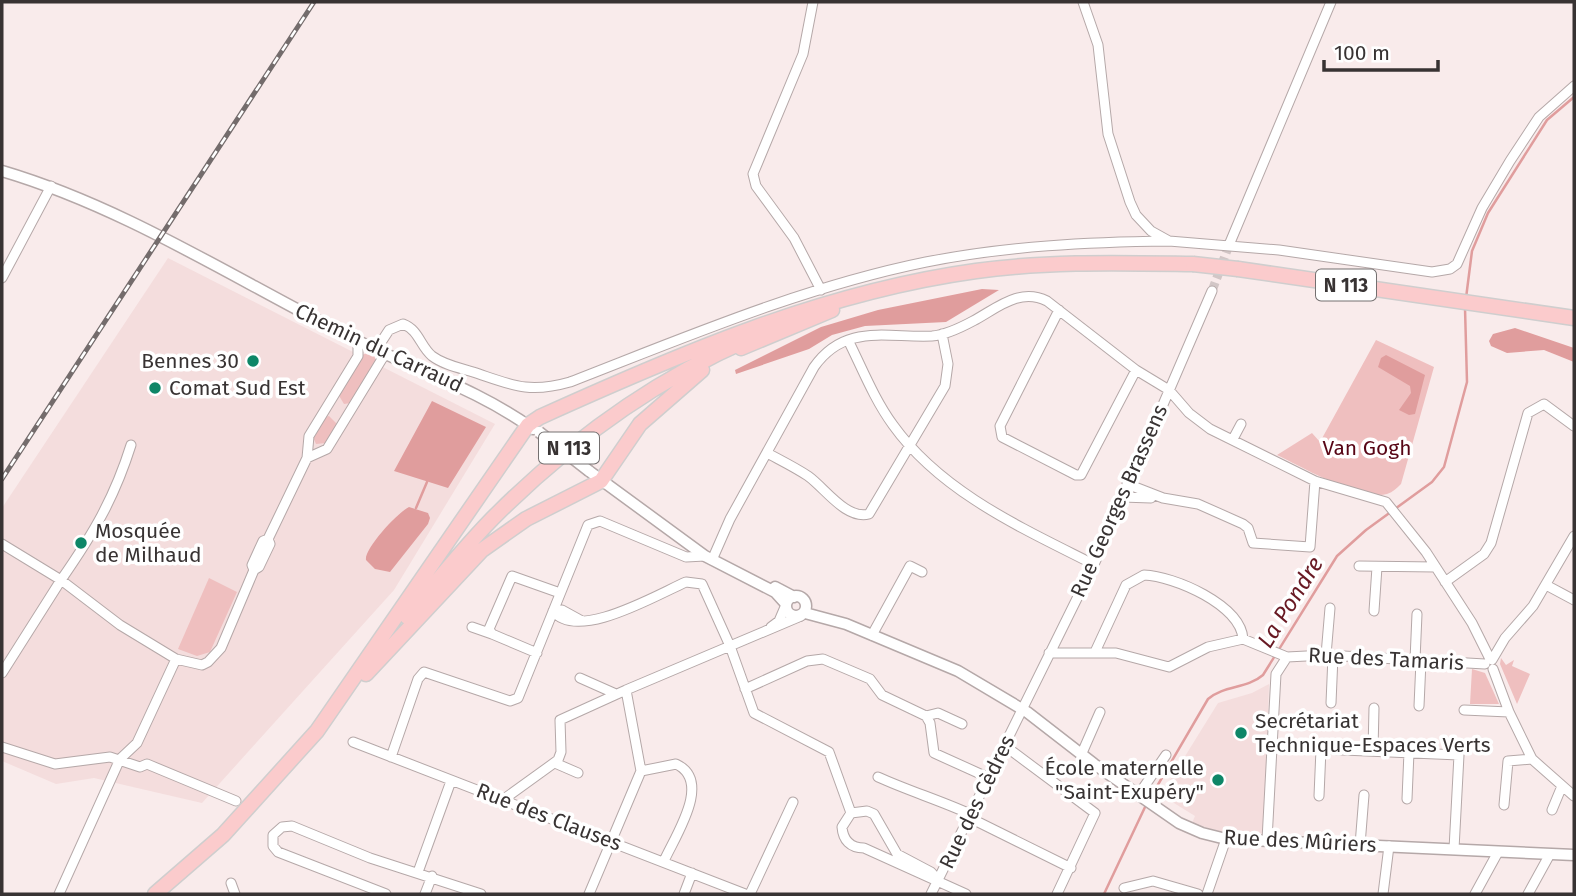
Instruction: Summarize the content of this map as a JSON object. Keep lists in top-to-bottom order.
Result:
{
  "streets": {
    "main road": ["N 113"],
    "street": [
      "Chemin du Carraud",
      "Rue Georges Brassens",
      "Rue des Tamaris",
      "Rue des Cèdres",
      "Rue des Clauses",
      "Rue des Mûriers"
    ]
  },
  "crossings": [
    ["Chemin du Carraud", "Rue Georges Brassens"],
    ["Chemin du Carraud", "Rue des Cèdres"],
    ["Chemin du Carraud", "Rue des Mûriers"],
    ["Rue Georges Brassens", "Rue des Cèdres"],
    ["Rue Georges Brassens", "Rue des Mûriers"],
    ["Rue des Cèdres", "Rue des Mûriers"]
  ],
  "water": ["La Pondre"],
  "parks": ["Van Gogh"],
  "places": [
    "Bennes 30",
    "Comat Sud Est",
    "Mosquée de Milhaud",
    "Secrétariat Technique-Espaces Verts",
    "École maternelle \"Saint-Exupéry\""
  ],
  "scale_bar": "100 m"
}
